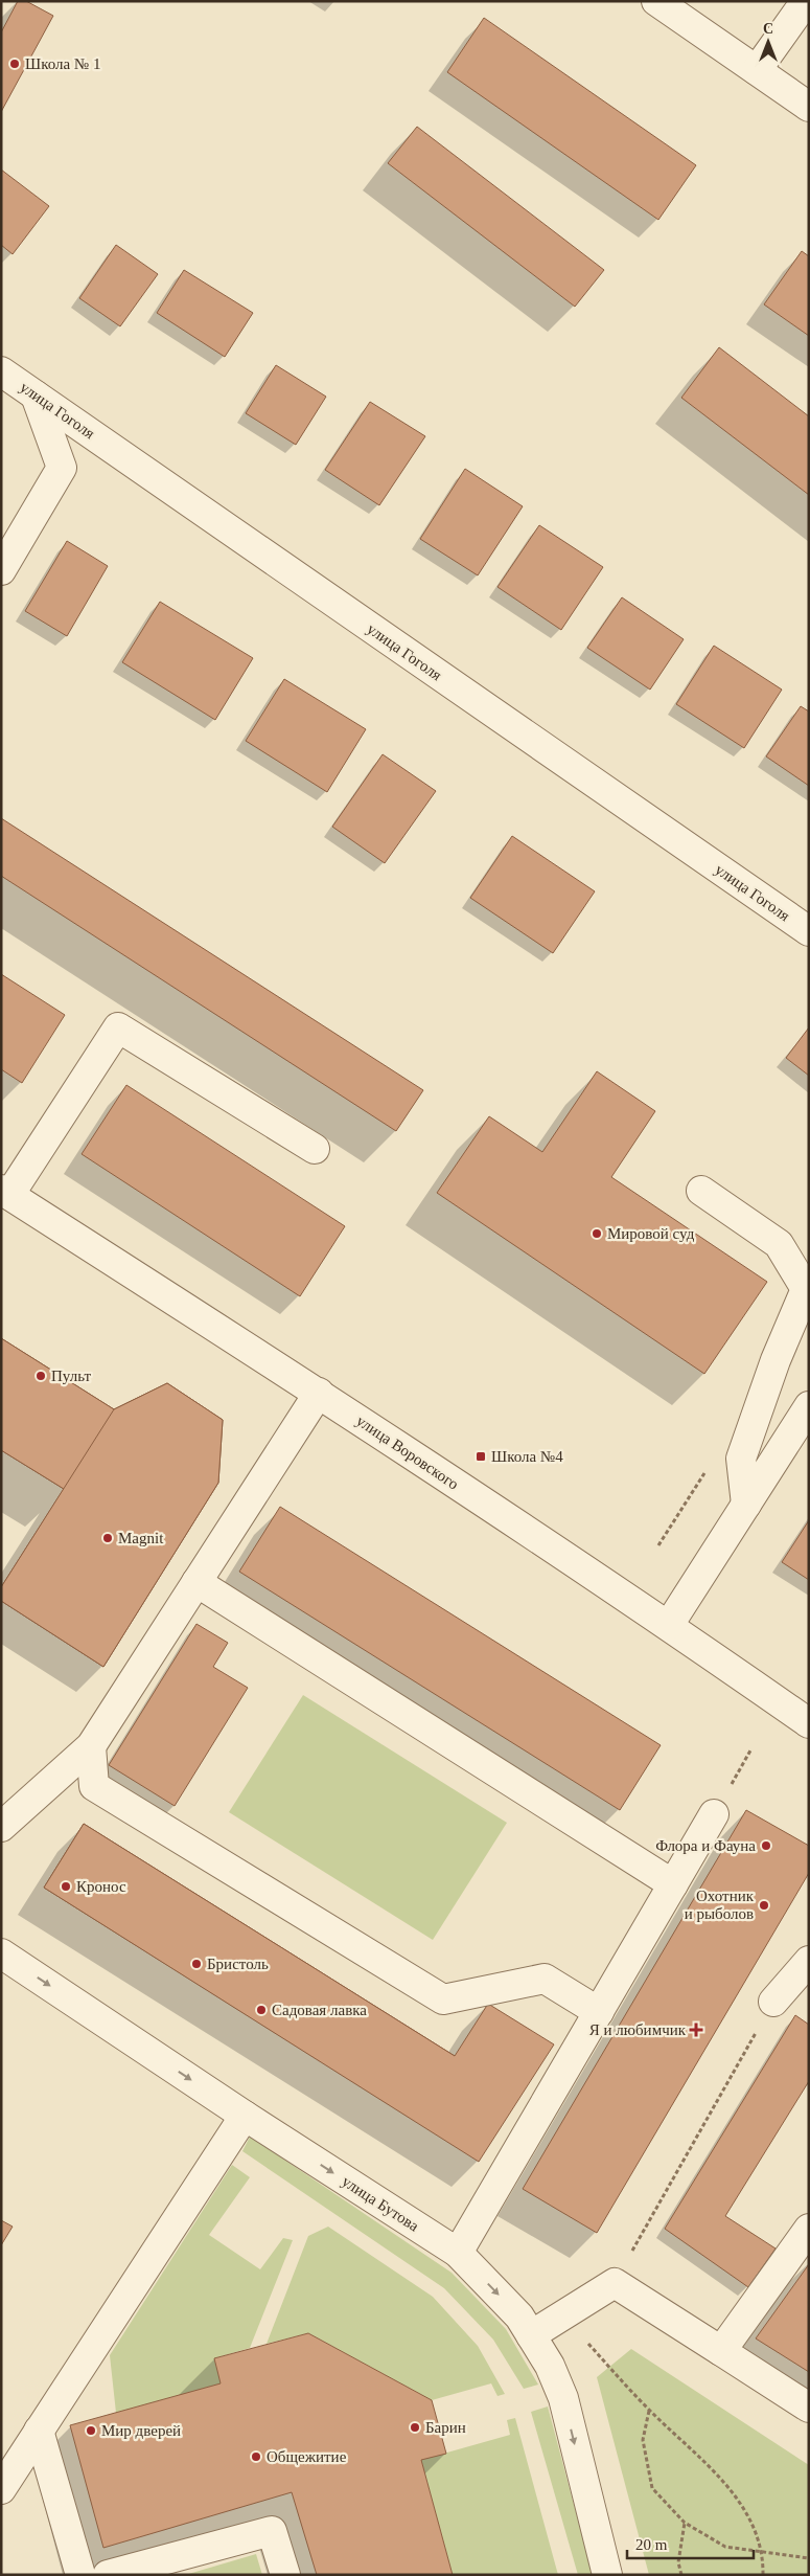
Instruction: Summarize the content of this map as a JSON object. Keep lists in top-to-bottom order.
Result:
{
  "streets": {
    "street": ["улица Гоголя", "улица Воровского", "улица Бутова"]
  },
  "one_way": ["улица Бутова"],
  "places": {
    "other": [
      "Школа № 1",
      "Мировой суд",
      "Пульт",
      "Magnit",
      "Флора и Фауна",
      "Кронос",
      "Охотник и рыболов",
      "Бристоль",
      "Садовая лавка",
      "Барин",
      "Мир дверей",
      "Общежитие"
    ],
    "transit": ["Школа №4"],
    "health": ["Я и любимчик"]
  },
  "scale_bar": "20 m",
  "north": "top"
}
